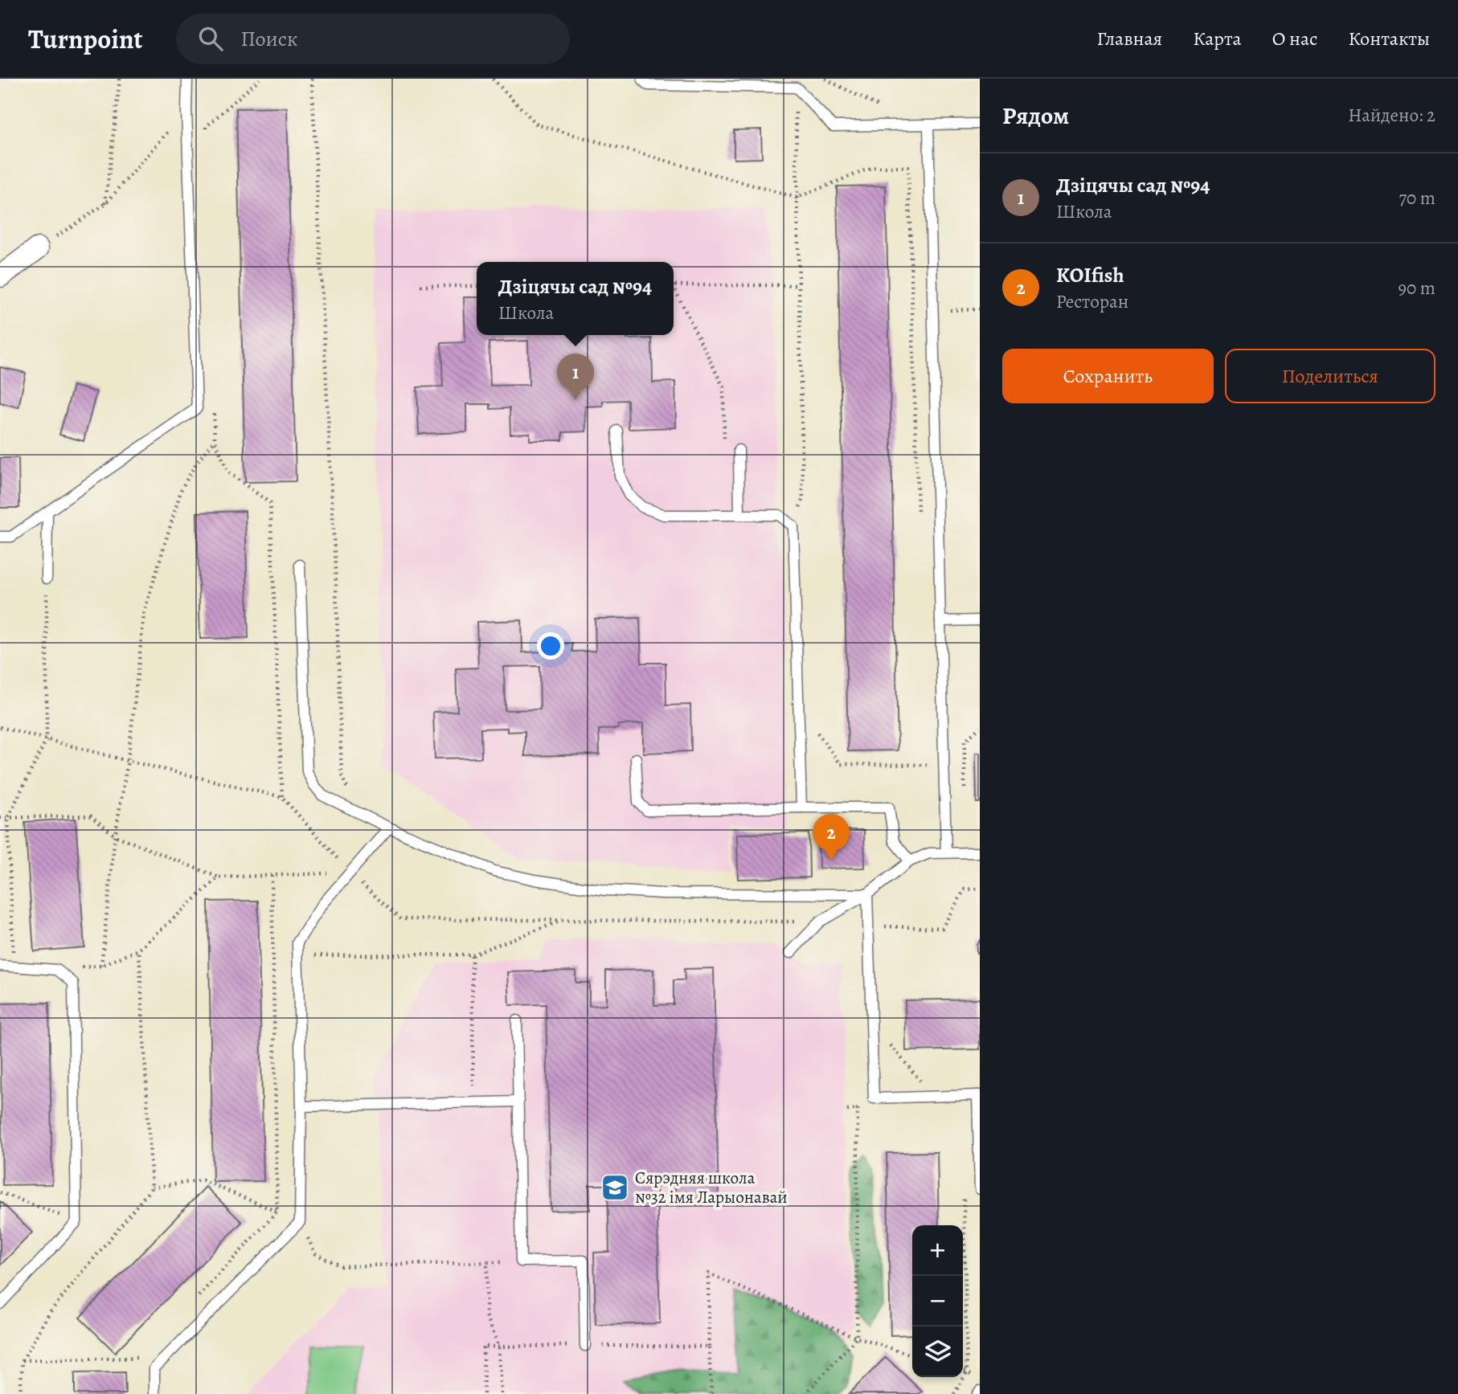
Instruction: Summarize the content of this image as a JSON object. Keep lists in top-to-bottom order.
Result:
{
  "places": {
    "school or university": ["Сярэдняя школа №32 імя Ларыонавай"]
  },
  "page": {
    "header": "Turnpoint",
    "search": "Поиск",
    "nav": [
      "Главная",
      "Карта",
      "О нас",
      "Контакты"
    ],
    "heading": ["Рядом", "Найдено: 2"],
    "list": [
      {
        "mark": "1",
        "name": "Дзіцячы сад №94",
        "note": "Школа",
        "value": "70 m"
      },
      {
        "mark": "2",
        "name": "KOIfish",
        "note": "Ресторан",
        "value": "90 m"
      }
    ],
    "popup": ["Дзіцячы сад №94", "Школа"],
    "buttons": ["Сохранить", "Поделиться"],
    "pins": ["1", "2"],
    "map_buttons": ["+", "−"]
  }
}
